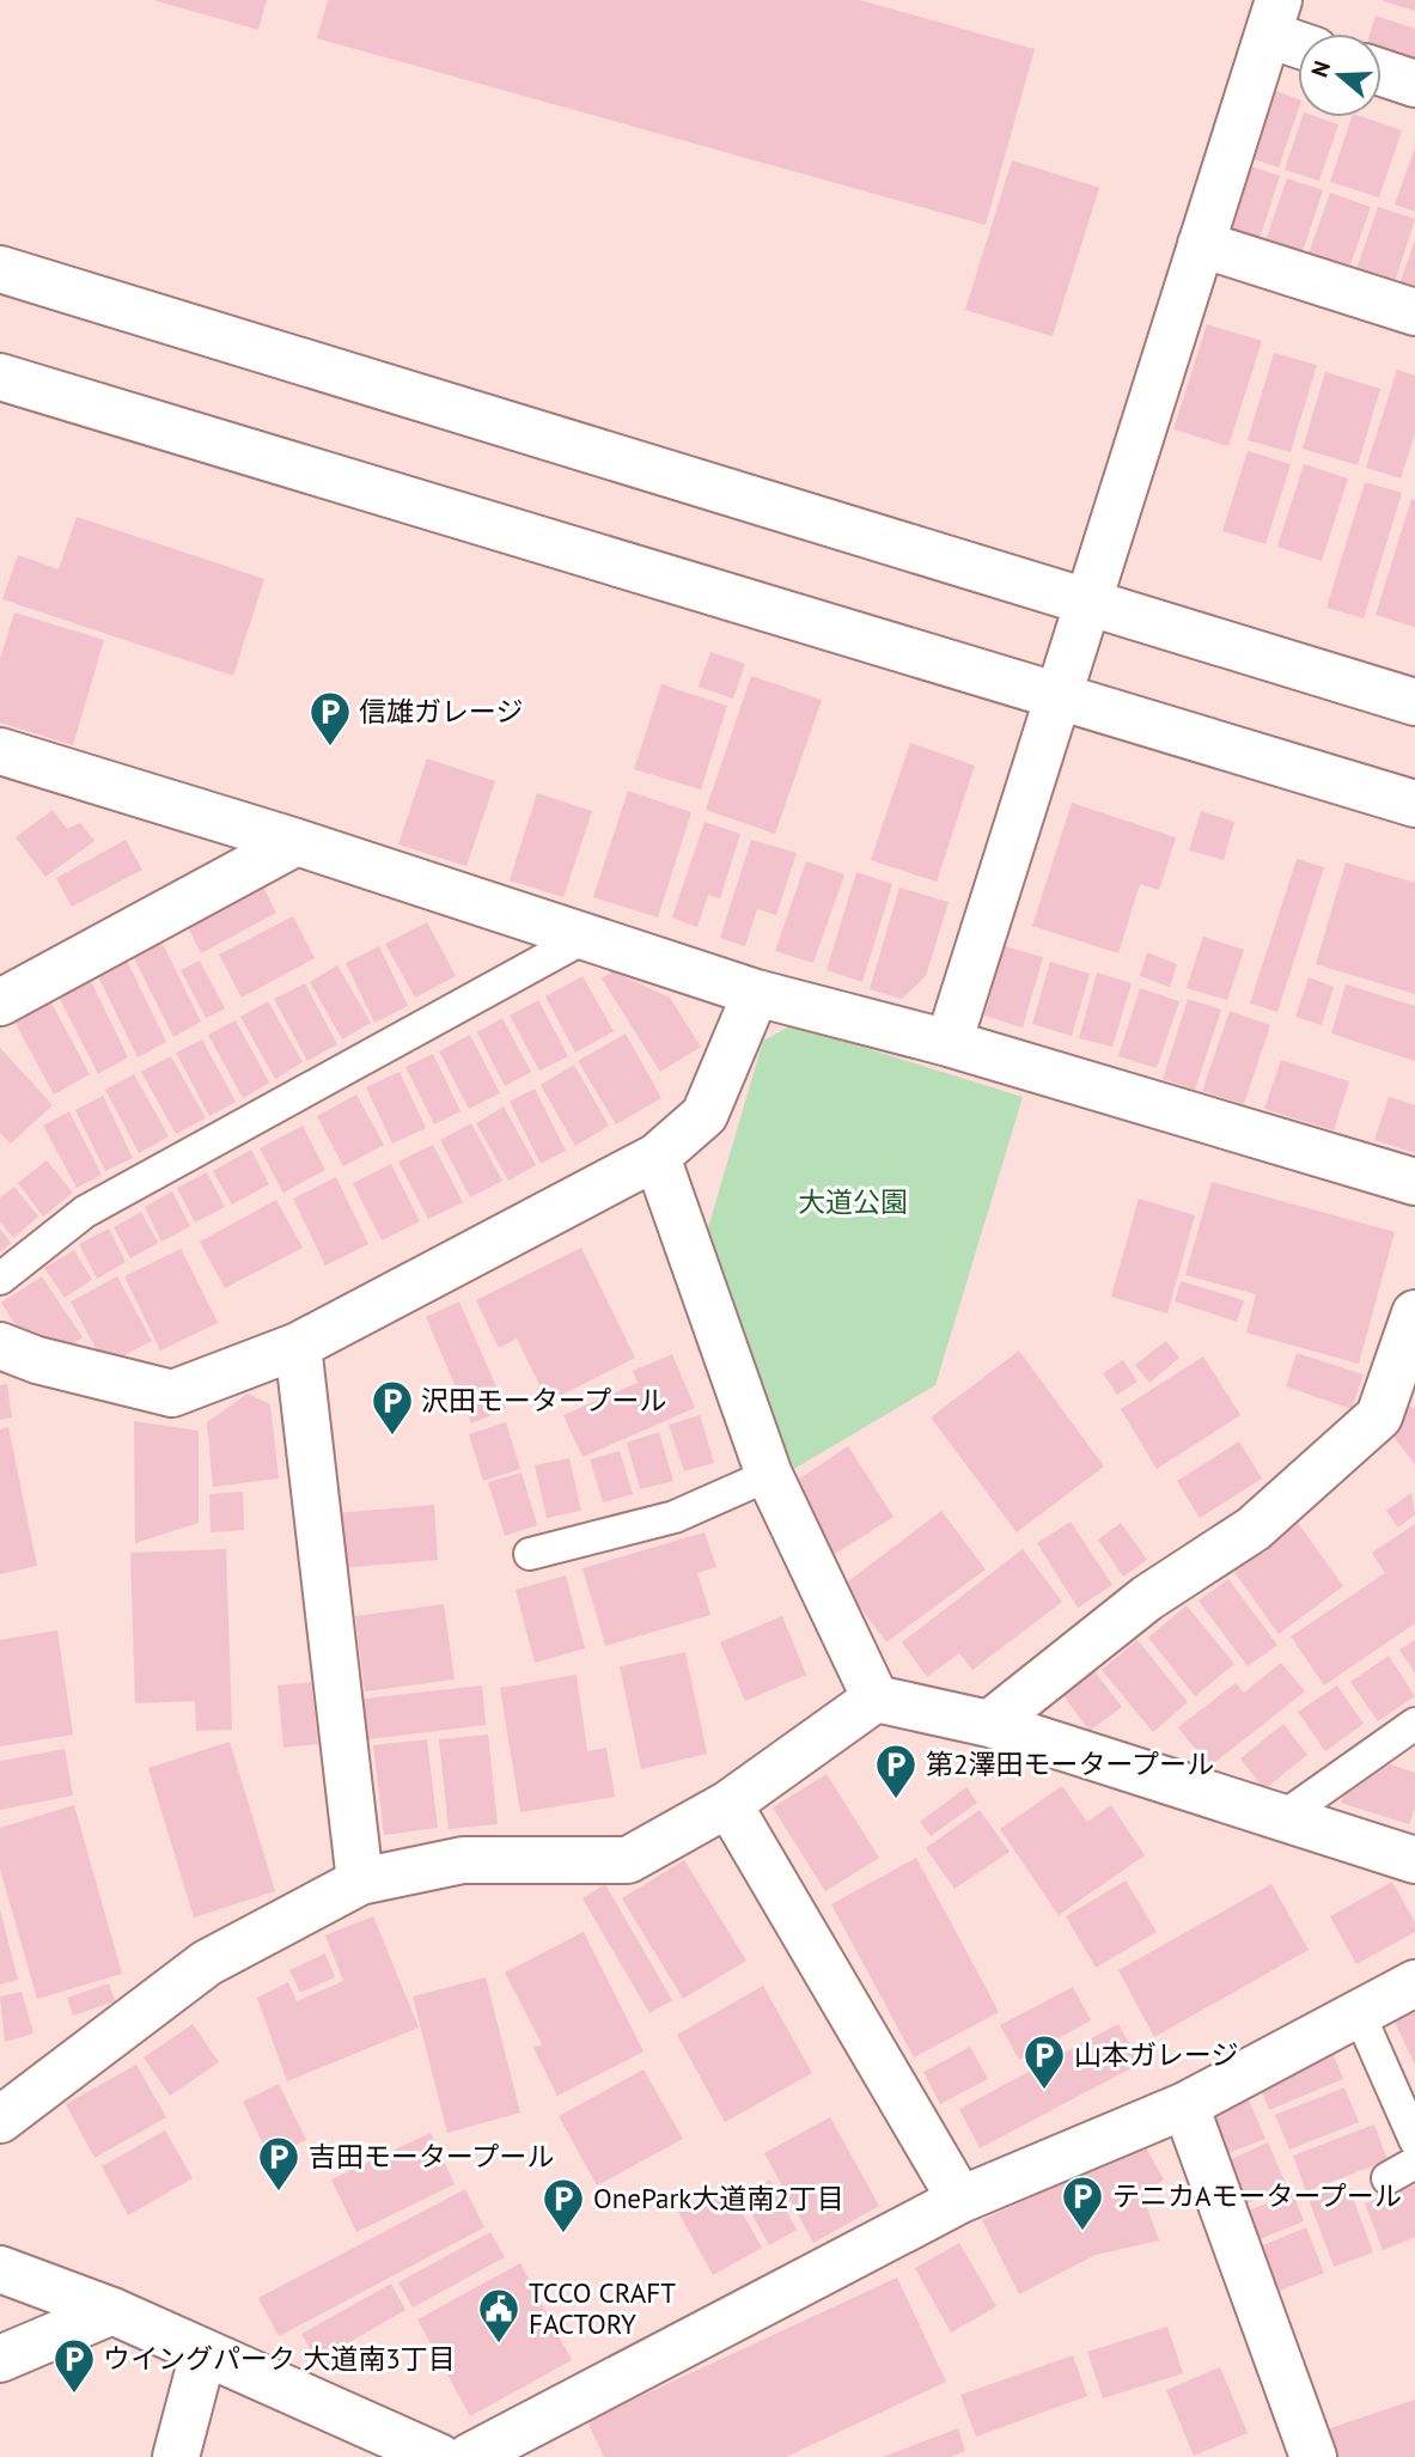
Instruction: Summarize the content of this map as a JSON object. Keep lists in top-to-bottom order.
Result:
{
  "parks": ["大道公園"],
  "places": {
    "parking": [
      "信雄ガレージ",
      "沢田モータープール",
      "第2澤田モータープール",
      "山本ガレージ",
      "吉田モータープール",
      "テニカAモータープール",
      "OnePark大道南2丁目",
      "ウイングパーク 大道南3丁目"
    ],
    "public building": ["TCCO CRAFT FACTORY"]
  },
  "north": "left"
}
